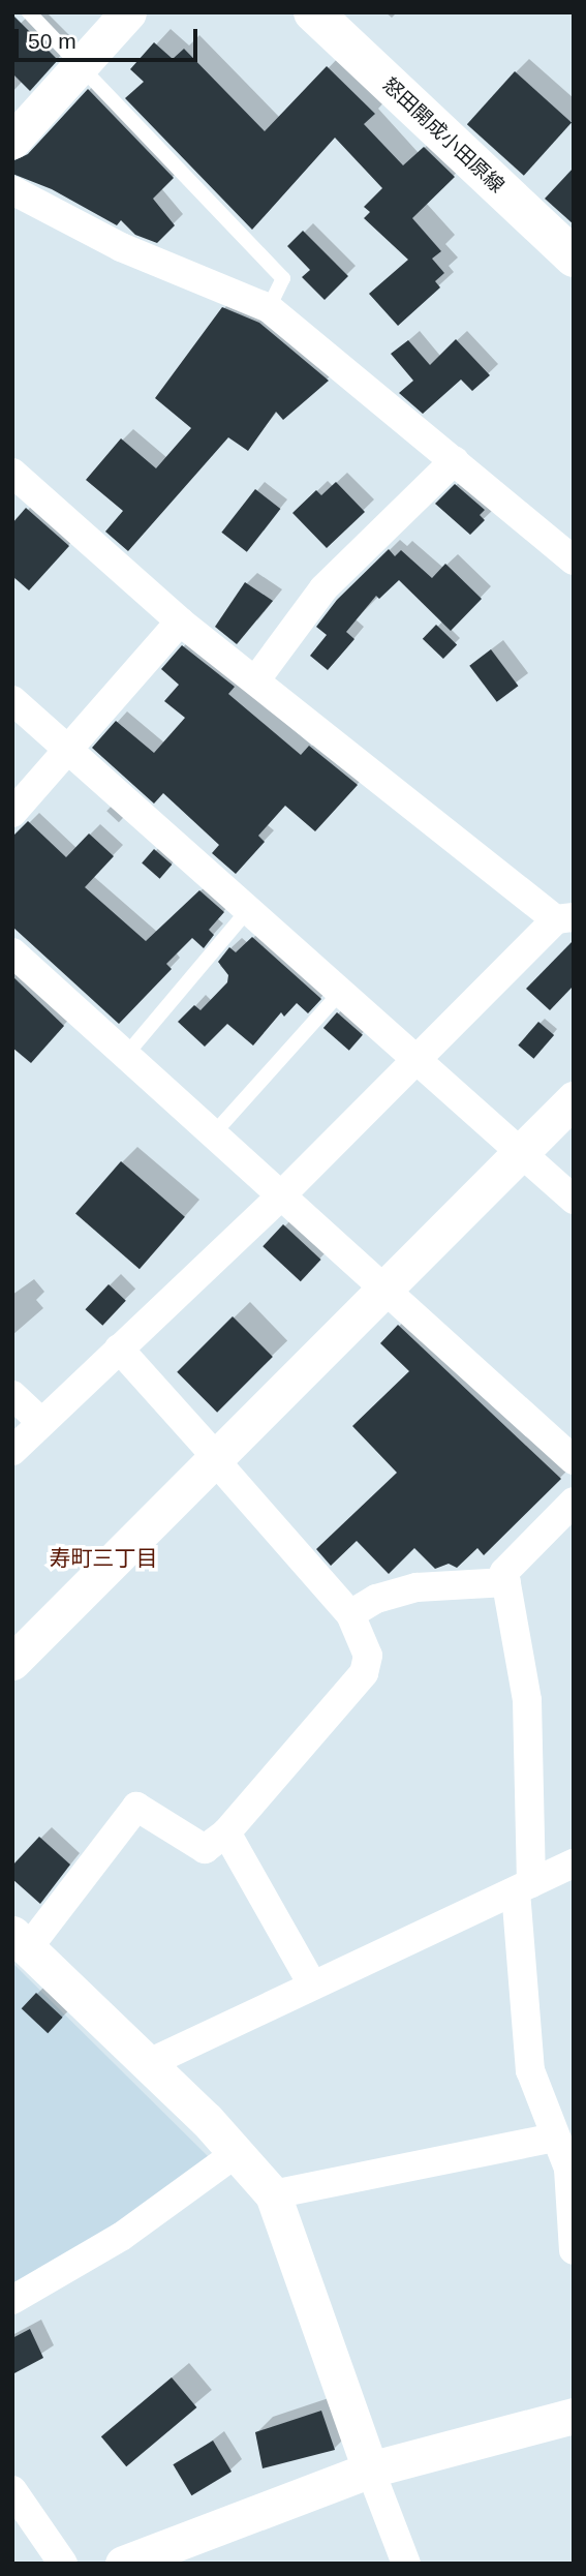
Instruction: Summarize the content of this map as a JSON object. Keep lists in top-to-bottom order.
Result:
{
  "streets": {
    "main road": ["怒田開成小田原線"]
  },
  "districts": ["寿町三丁目"],
  "scale_bar": "50 m"
}
